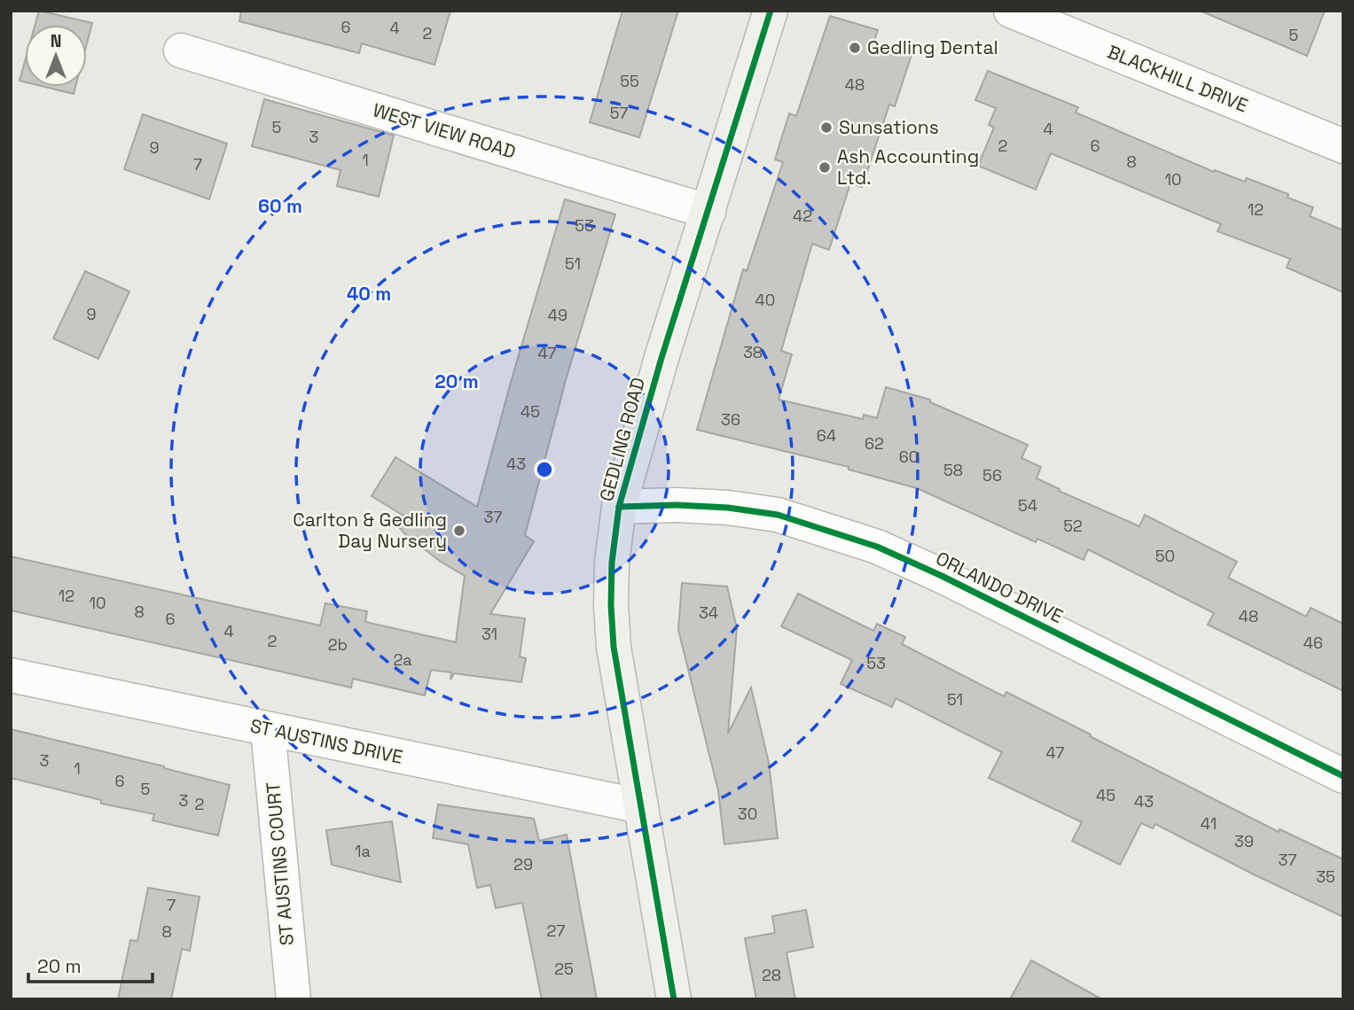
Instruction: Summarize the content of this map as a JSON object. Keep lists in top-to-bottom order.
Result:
{
  "streets": {
    "street": [
      "BLACKHILL DRIVE",
      "WEST VIEW ROAD",
      "GEDLING ROAD",
      "ORLANDO DRIVE",
      "ST AUSTINS DRIVE",
      "ST AUSTINS COURT"
    ]
  },
  "crossings": [
    ["WEST VIEW ROAD", "GEDLING ROAD"],
    ["GEDLING ROAD", "ORLANDO DRIVE"],
    ["GEDLING ROAD", "ST AUSTINS DRIVE"],
    ["ST AUSTINS DRIVE", "ST AUSTINS COURT"]
  ],
  "places": [
    "Gedling Dental",
    "Sunsations",
    "Ash Accounting Ltd.",
    "Carlton & Gedling Day Nursery"
  ],
  "house_numbers": [
    "6",
    "4",
    "2",
    "5",
    "55",
    "48",
    "57",
    "5",
    "4",
    "3",
    "2",
    "6",
    "9",
    "1",
    "8",
    "7",
    "10",
    "12",
    "42",
    "53",
    "51",
    "40",
    "9",
    "49",
    "38",
    "47",
    "45",
    "36",
    "64",
    "62",
    "60",
    "43",
    "58",
    "56",
    "54",
    "37",
    "52",
    "50",
    "12",
    "10",
    "8",
    "34",
    "48",
    "6",
    "4",
    "31",
    "2",
    "46",
    "2b",
    "2a",
    "53",
    "51",
    "47",
    "3",
    "1",
    "6",
    "5",
    "45",
    "3",
    "43",
    "2",
    "30",
    "41",
    "39",
    "1a",
    "37",
    "29",
    "35",
    "7",
    "27",
    "8",
    "25",
    "28"
  ],
  "scale_bar": "20 m",
  "north": "top",
  "rings": ["60 m", "40 m", "20 m"]
}
